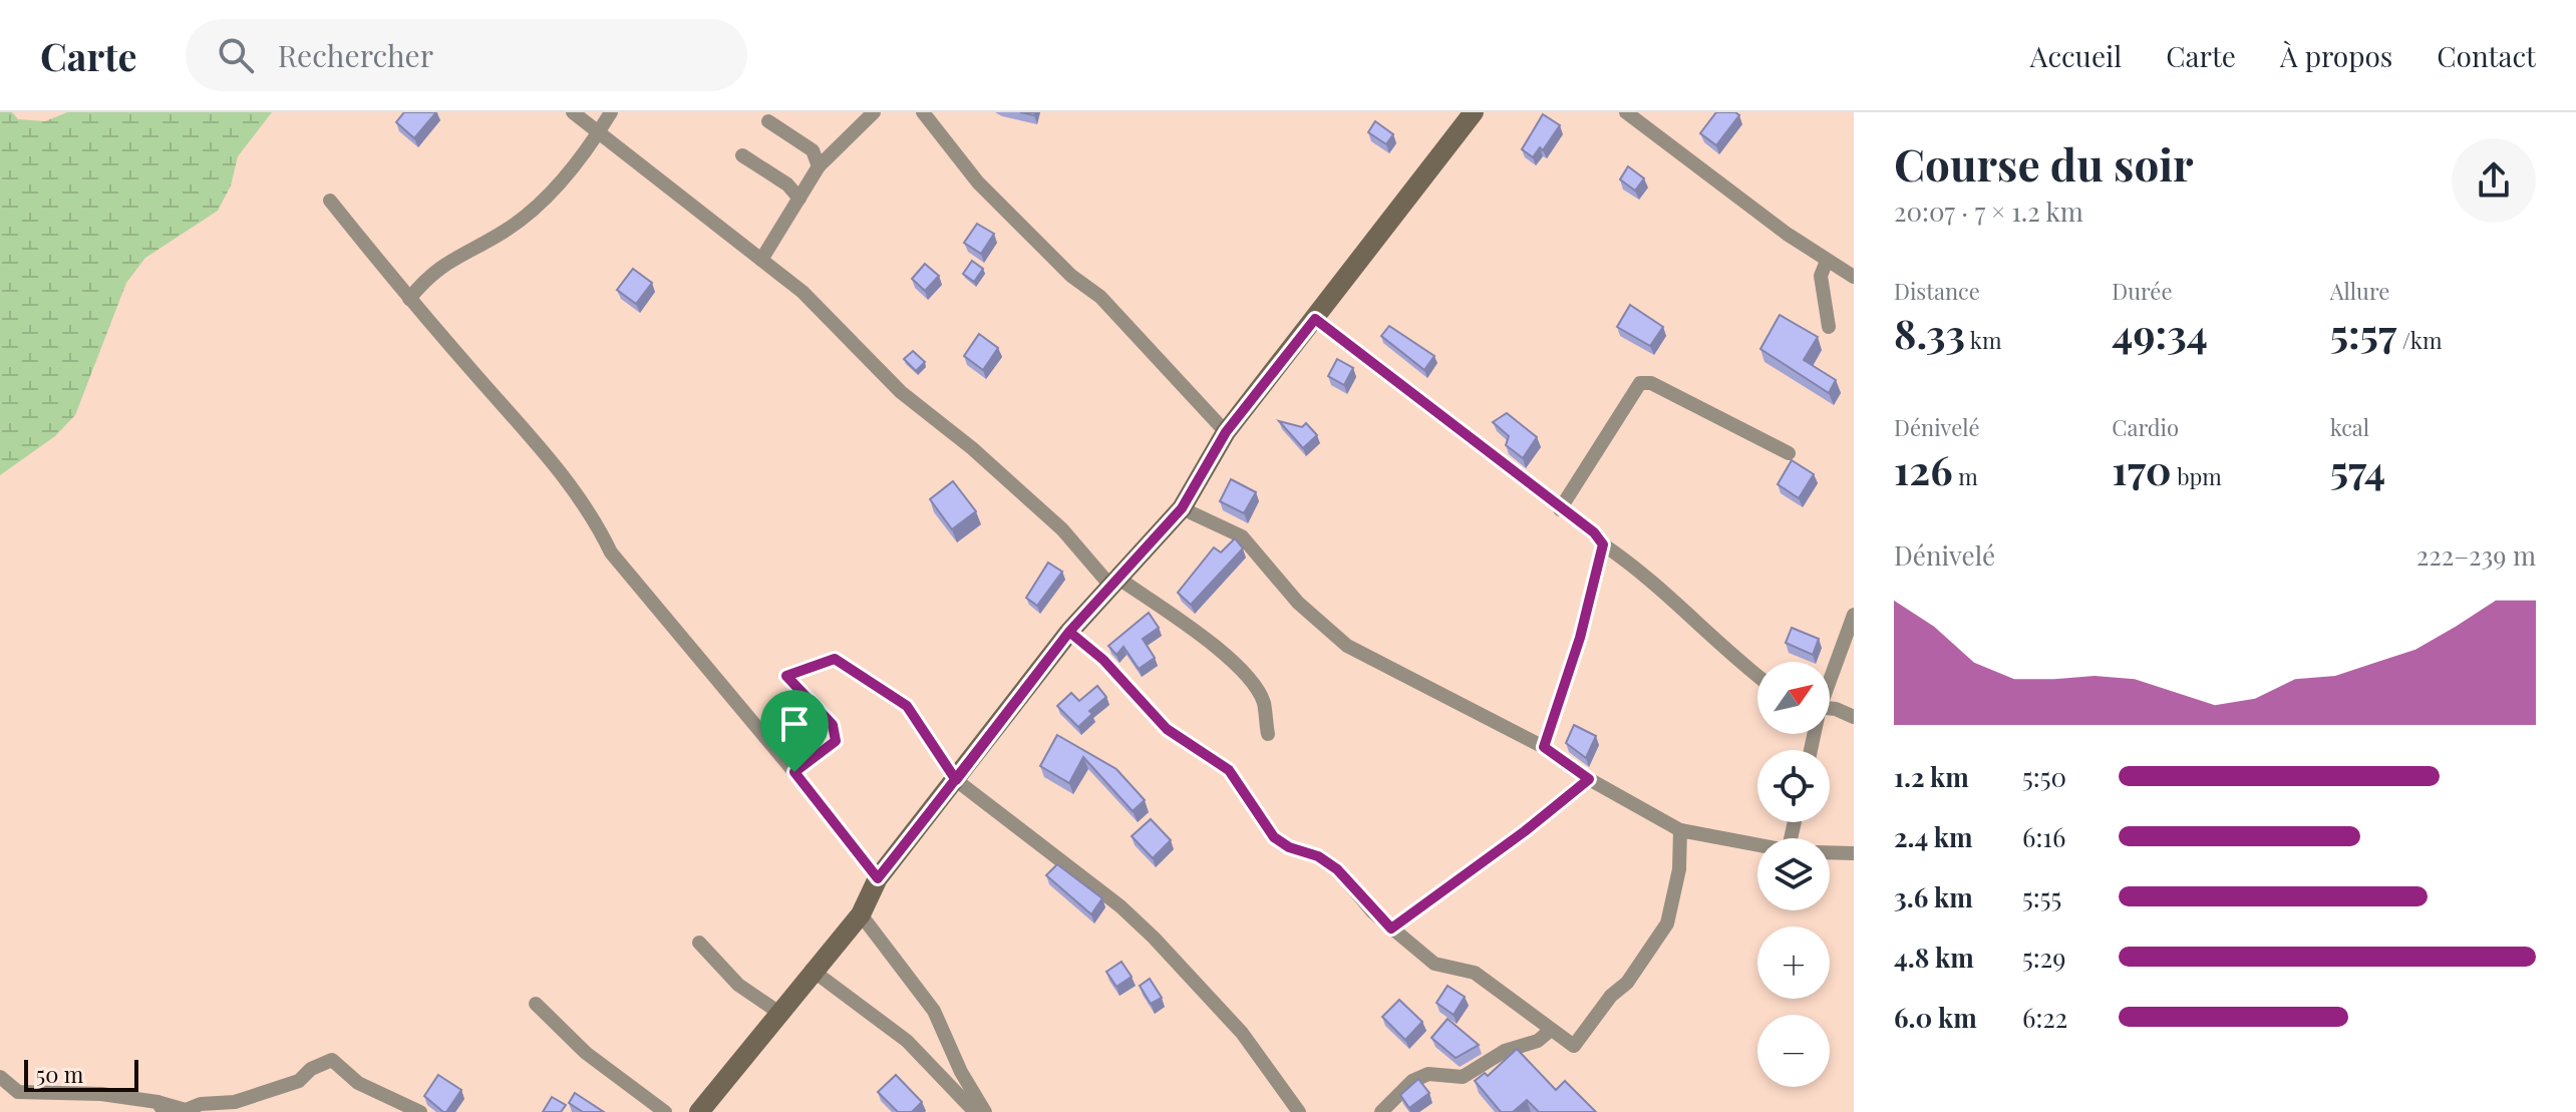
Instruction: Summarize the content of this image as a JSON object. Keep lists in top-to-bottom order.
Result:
{
  "scale_bar": "50 m",
  "north": "top right",
  "page": {
    "header": "Carte",
    "search": "Rechercher",
    "nav": [
      "Accueil",
      "Carte",
      "À propos",
      "Contact"
    ],
    "heading": ["Course du soir", "20:07 · 7 × 1.2 km"],
    "stats": [
      ["Distance", "8.33 km"],
      ["Durée", "49:34"],
      ["Allure", "5:57 /km"],
      ["Dénivelé", "126 m"],
      ["Cardio", "170 bpm"],
      ["kcal", "574"]
    ],
    "chart": ["Dénivelé", "222–239 m"],
    "map_buttons": ["+", "−"],
    "list": [
      {
        "name": "1.2 km",
        "note": "5:50"
      },
      {
        "name": "2.4 km",
        "note": "6:16"
      },
      {
        "name": "3.6 km",
        "note": "5:55"
      },
      {
        "name": "4.8 km",
        "note": "5:29"
      },
      {
        "name": "6.0 km",
        "note": "6:22"
      }
    ],
    "scale": "50 m"
  }
}
